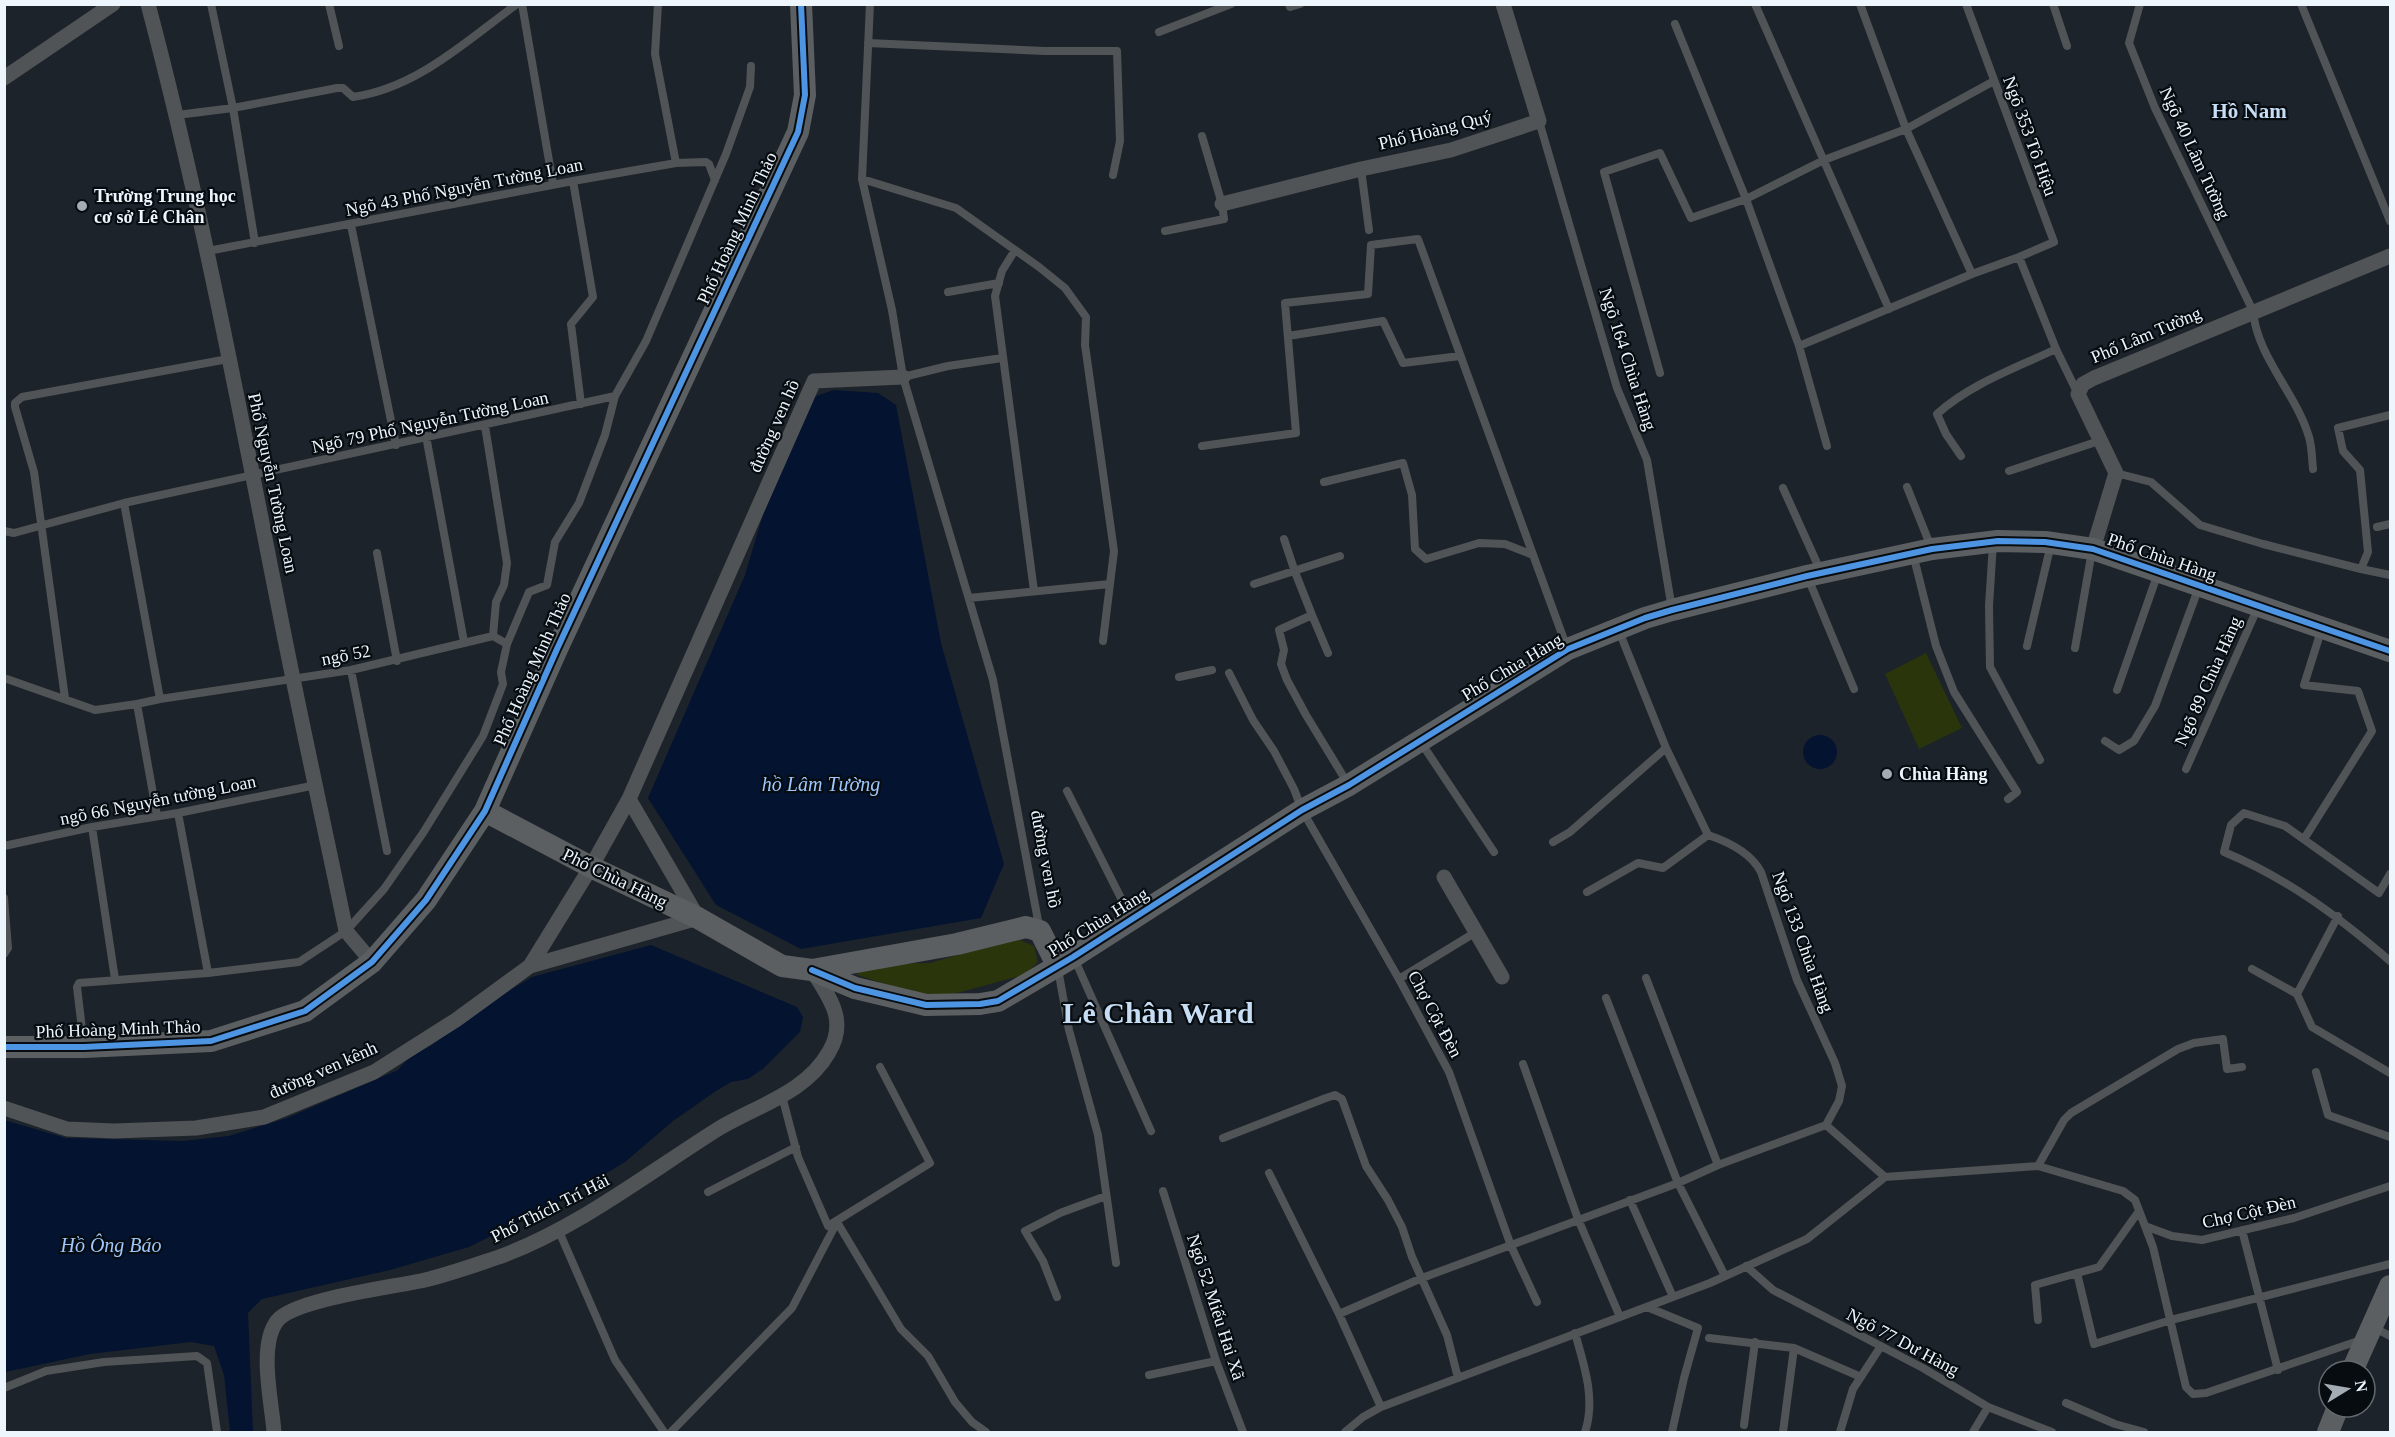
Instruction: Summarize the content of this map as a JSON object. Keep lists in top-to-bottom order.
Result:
{
  "streets": {
    "street": [
      "Phố Hoàng Quý",
      "Phố Hoàng Minh Thảo",
      "Phố Lâm Tường",
      "đường ven hồ",
      "Phố Nguyễn Tường Loan",
      "Phố Chùa Hàng",
      "đường ven kênh",
      "Phố Thích Trí Hải"
    ],
    "lane": [
      "Ngõ 353 Tô Hiệu",
      "Ngõ 40 Lâm Tường",
      "Ngõ 43 Phố Nguyễn Tường Loan",
      "Ngõ 164 Chùa Hàng",
      "Ngõ 79 Phố Nguyễn Tường Loan",
      "ngõ 52",
      "Ngõ 89 Chùa Hàng",
      "ngõ 66 Nguyễn tường Loan",
      "Ngõ 133 Chùa Hàng",
      "Chợ Cột Đèn",
      "Ngõ 52 Miếu Hai Xã",
      "Ngõ 77 Dư Hàng"
    ]
  },
  "crossings": [
    ["Phố Hoàng Quý", "Ngõ 164 Chùa Hàng"],
    ["Ngõ 40 Lâm Tường", "Phố Lâm Tường"],
    ["Ngõ 43 Phố Nguyễn Tường Loan", "Phố Nguyễn Tường Loan"],
    ["Phố Hoàng Minh Thảo", "Phố Nguyễn Tường Loan"],
    ["Phố Hoàng Minh Thảo", "Phố Chùa Hàng"],
    ["Ngõ 164 Chùa Hàng", "Phố Chùa Hàng"],
    ["Ngõ 79 Phố Nguyễn Tường Loan", "Phố Nguyễn Tường Loan"],
    ["đường ven hồ", "Phố Chùa Hàng"],
    ["Phố Nguyễn Tường Loan", "ngõ 52"],
    ["Phố Nguyễn Tường Loan", "ngõ 66 Nguyễn tường Loan"],
    ["Phố Chùa Hàng", "Ngõ 89 Chùa Hàng"],
    ["Phố Chùa Hàng", "Chợ Cột Đèn"],
    ["Phố Chùa Hàng", "đường ven kênh"],
    ["Phố Chùa Hàng", "Phố Thích Trí Hải"]
  ],
  "districts": ["Hồ Nam", "Lê Chân Ward"],
  "water": ["hồ Lâm Tường", "Hồ Ông Báo"],
  "places": ["Trường Trung học cơ sở Lê Chân", "Chùa Hàng"],
  "north": "right"
}
